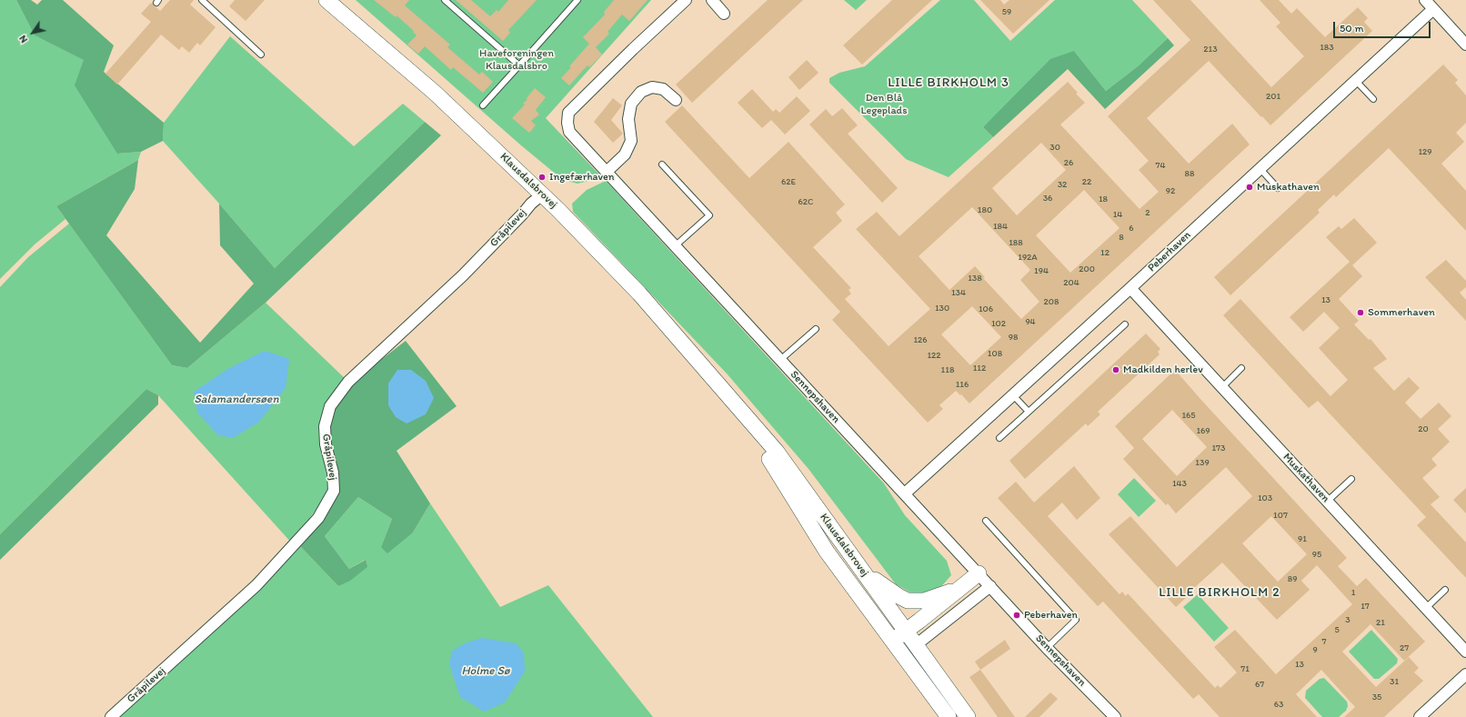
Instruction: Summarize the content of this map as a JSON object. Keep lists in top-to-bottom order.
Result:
{
  "streets": {
    "street": [
      "Klausdalsbrovej",
      "Gråpilevej",
      "Peberhaven",
      "Sennepshaven",
      "Muskathaven"
    ]
  },
  "crossings": [
    ["Klausdalsbrovej", "Gråpilevej"],
    ["Peberhaven", "Sennepshaven"],
    ["Peberhaven", "Muskathaven"]
  ],
  "districts": ["LILLE BIRKHOLM 3", "LILLE BIRKHOLM 2"],
  "water": ["Salamandersøen", "Holme Sø"],
  "parks": ["Haveforeningen Klausdalsbro", "Den Blå Legeplads"],
  "places": [
    "Ingefærhaven",
    "Muskathaven",
    "Sommerhaven",
    "Madkilden herlev",
    "Peberhaven"
  ],
  "house_numbers": [
    "59",
    "183",
    "213",
    "201",
    "30",
    "129",
    "26",
    "74",
    "88",
    "62E",
    "22",
    "32",
    "92",
    "36",
    "18",
    "62C",
    "180",
    "2",
    "14",
    "184",
    "6",
    "8",
    "188",
    "12",
    "192A",
    "200",
    "194",
    "138",
    "204",
    "134",
    "13",
    "208",
    "130",
    "106",
    "94",
    "102",
    "98",
    "126",
    "108",
    "122",
    "112",
    "118",
    "116",
    "165",
    "20",
    "169",
    "173",
    "139",
    "143",
    "103",
    "107",
    "91",
    "95",
    "89",
    "1",
    "17",
    "3",
    "21",
    "5",
    "7",
    "27",
    "9",
    "13",
    "71",
    "31",
    "67",
    "35",
    "63"
  ],
  "scale_bar": "50 m",
  "north": "bottom left"
}
